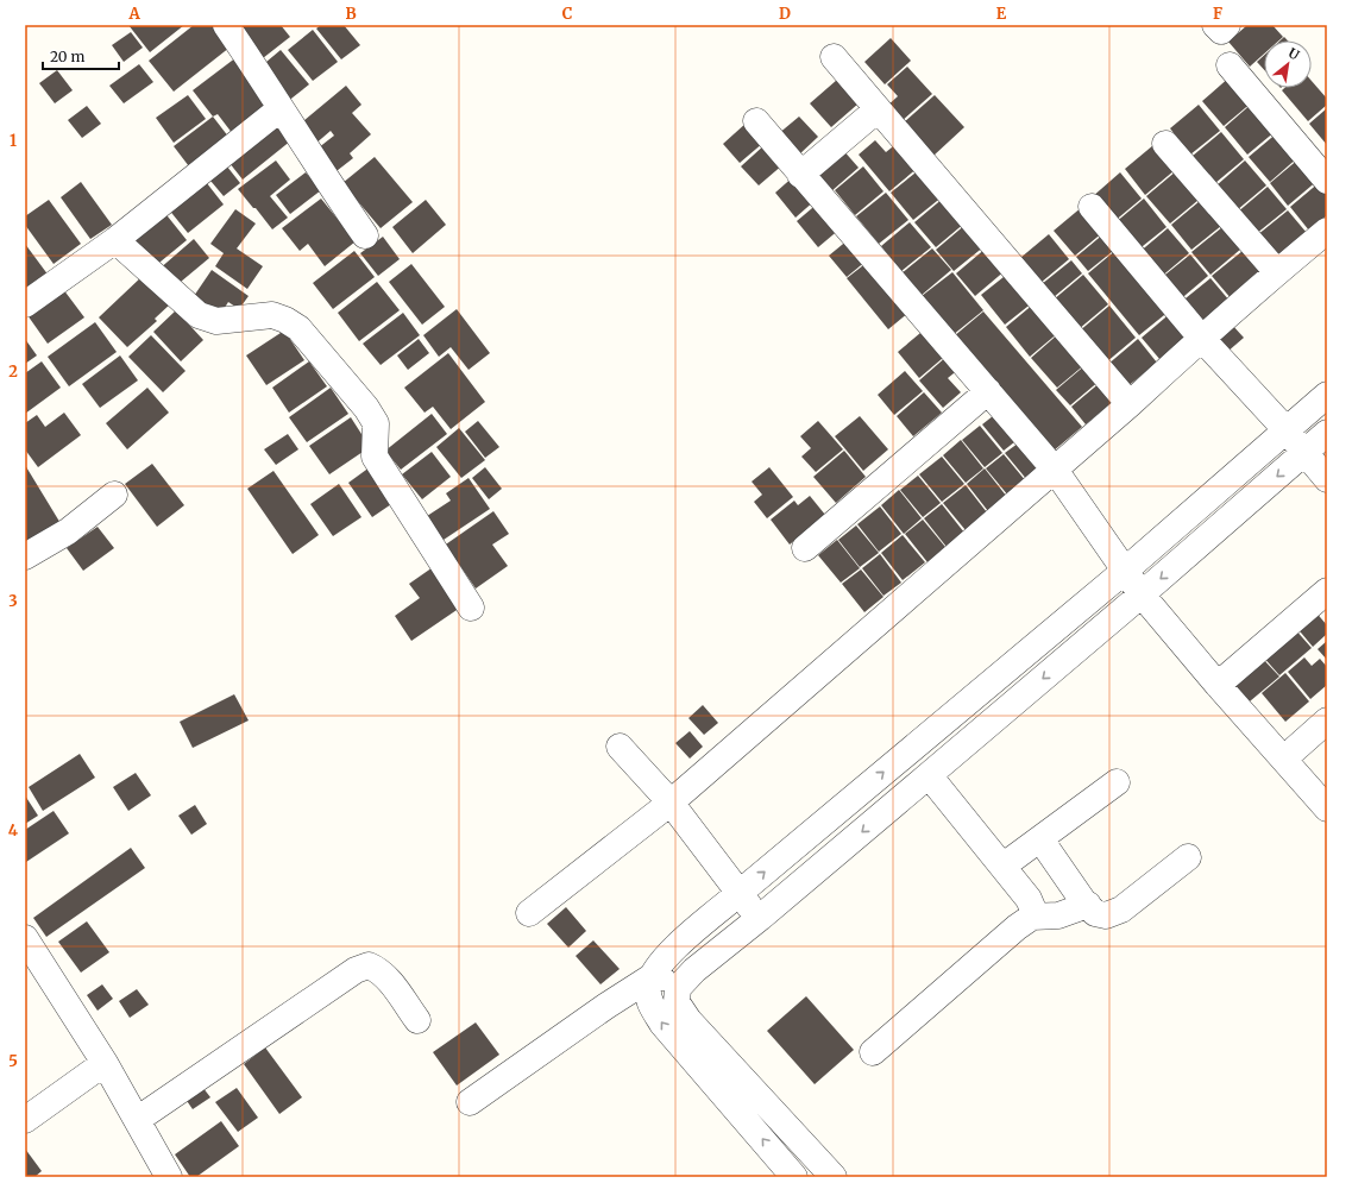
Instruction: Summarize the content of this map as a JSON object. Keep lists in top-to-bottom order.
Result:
{
  "scale_bar": "20 m",
  "north": "top right",
  "grid": {
    "columns": [
      "A",
      "B",
      "C",
      "D",
      "E",
      "F"
    ],
    "rows": [
      "1",
      "2",
      "3",
      "4",
      "5"
    ]
  }
}
